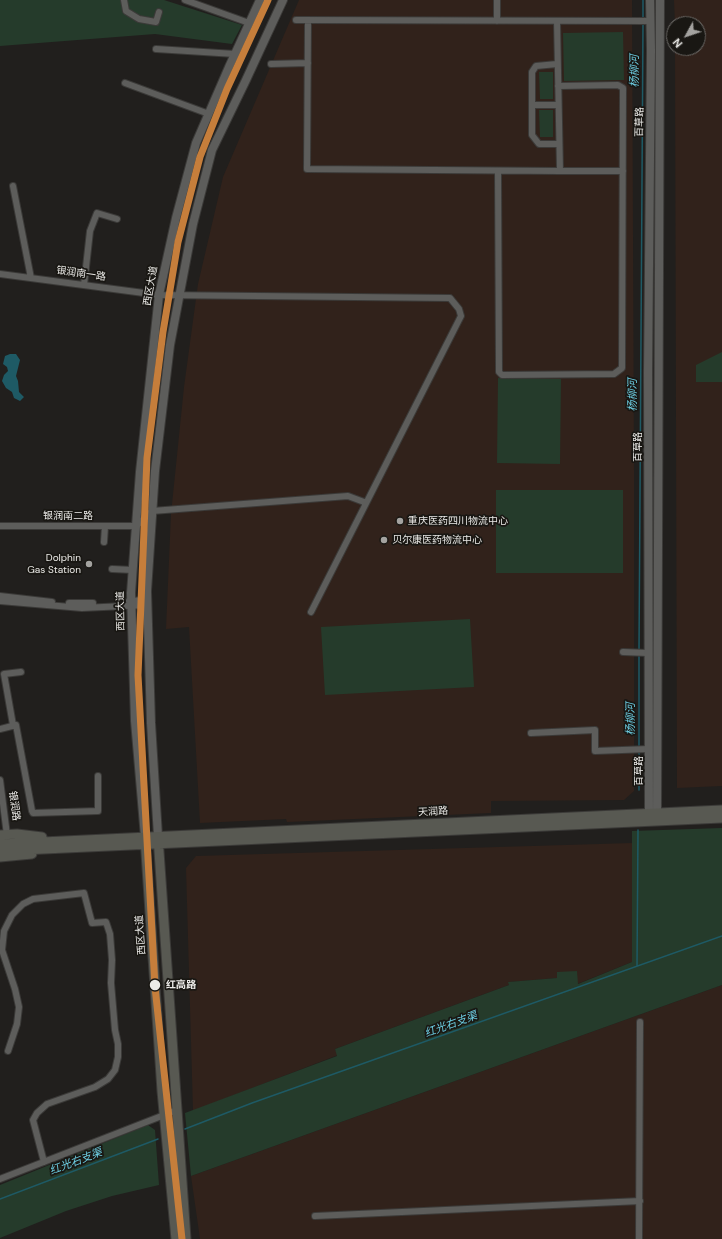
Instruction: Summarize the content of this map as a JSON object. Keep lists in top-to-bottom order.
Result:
{
  "streets": {
    "main road": ["百草路", "西区大道", "天润路"],
    "street": ["银润南一路", "银润南二路", "银润路"]
  },
  "crossings": [
    ["百草路", "天润路"],
    ["银润南一路", "西区大道"],
    ["西区大道", "银润南二路"]
  ],
  "water": ["杨柳河", "红光右支渠"],
  "places": [
    "重庆医药四川物流中心",
    "贝尔康医药物流中心",
    "Dolphin Gas Station",
    "红高路"
  ],
  "north": "bottom left"
}
